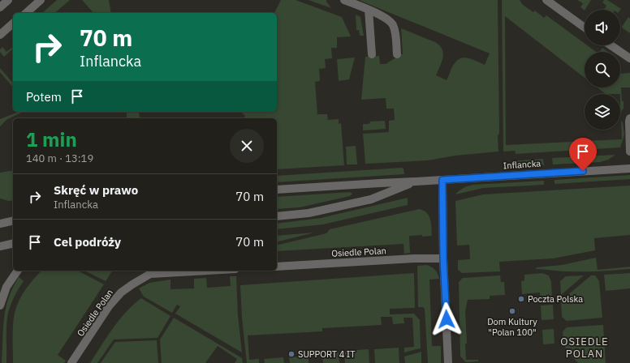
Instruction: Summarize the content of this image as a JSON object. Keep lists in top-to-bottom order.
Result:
{
  "streets": {
    "street": ["Inflancka", "Osiedle Polan"]
  },
  "districts": ["OSIEDLE POLAN"],
  "places": ["Poczta Polska", "Dom Kultury \"Polan 100\"", "SUPPORT 4 IT"],
  "page": {
    "turn": ["70 m", "Inflancka"],
    "then": "Potem",
    "heading": ["1 min", "140 m · 13:19"],
    "list": [
      {
        "name": "Skręć w prawo",
        "note": "Inflancka",
        "value": "70 m"
      },
      {
        "name": "Cel podróży",
        "value": "70 m"
      }
    ]
  }
}
